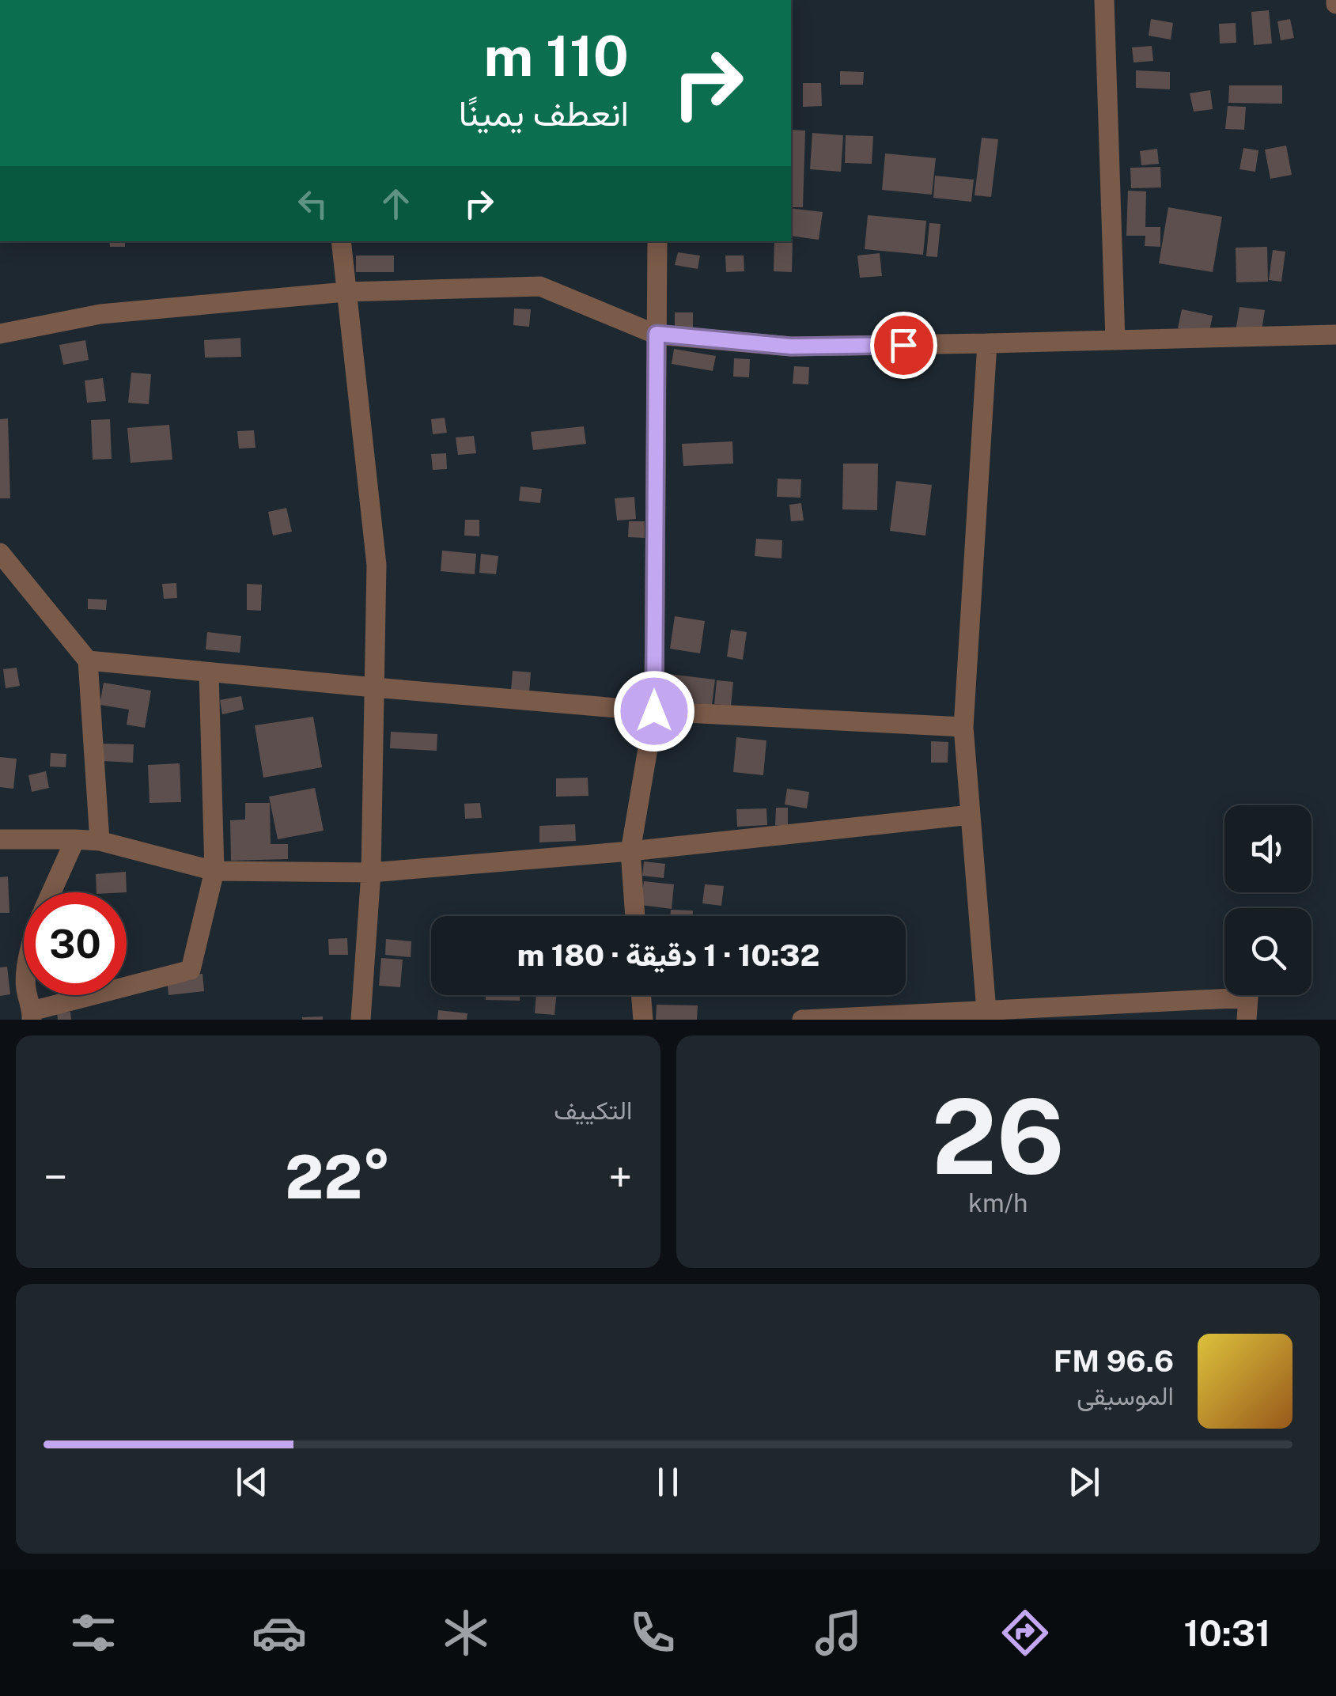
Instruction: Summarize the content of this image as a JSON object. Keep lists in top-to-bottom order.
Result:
{
  "page": {
    "turn": ["110 m", "انعطف يمينًا"],
    "limit": "30",
    "trip": "10:32 · 1 دقيقة · 180 m",
    "tile": [
      ["26", "km/h"],
      "التكييف"
    ],
    "heat": ["−", "22°", "+"],
    "song": ["96.6 FM", "الموسيقى"],
    "tabs": "10:31"
  }
}
